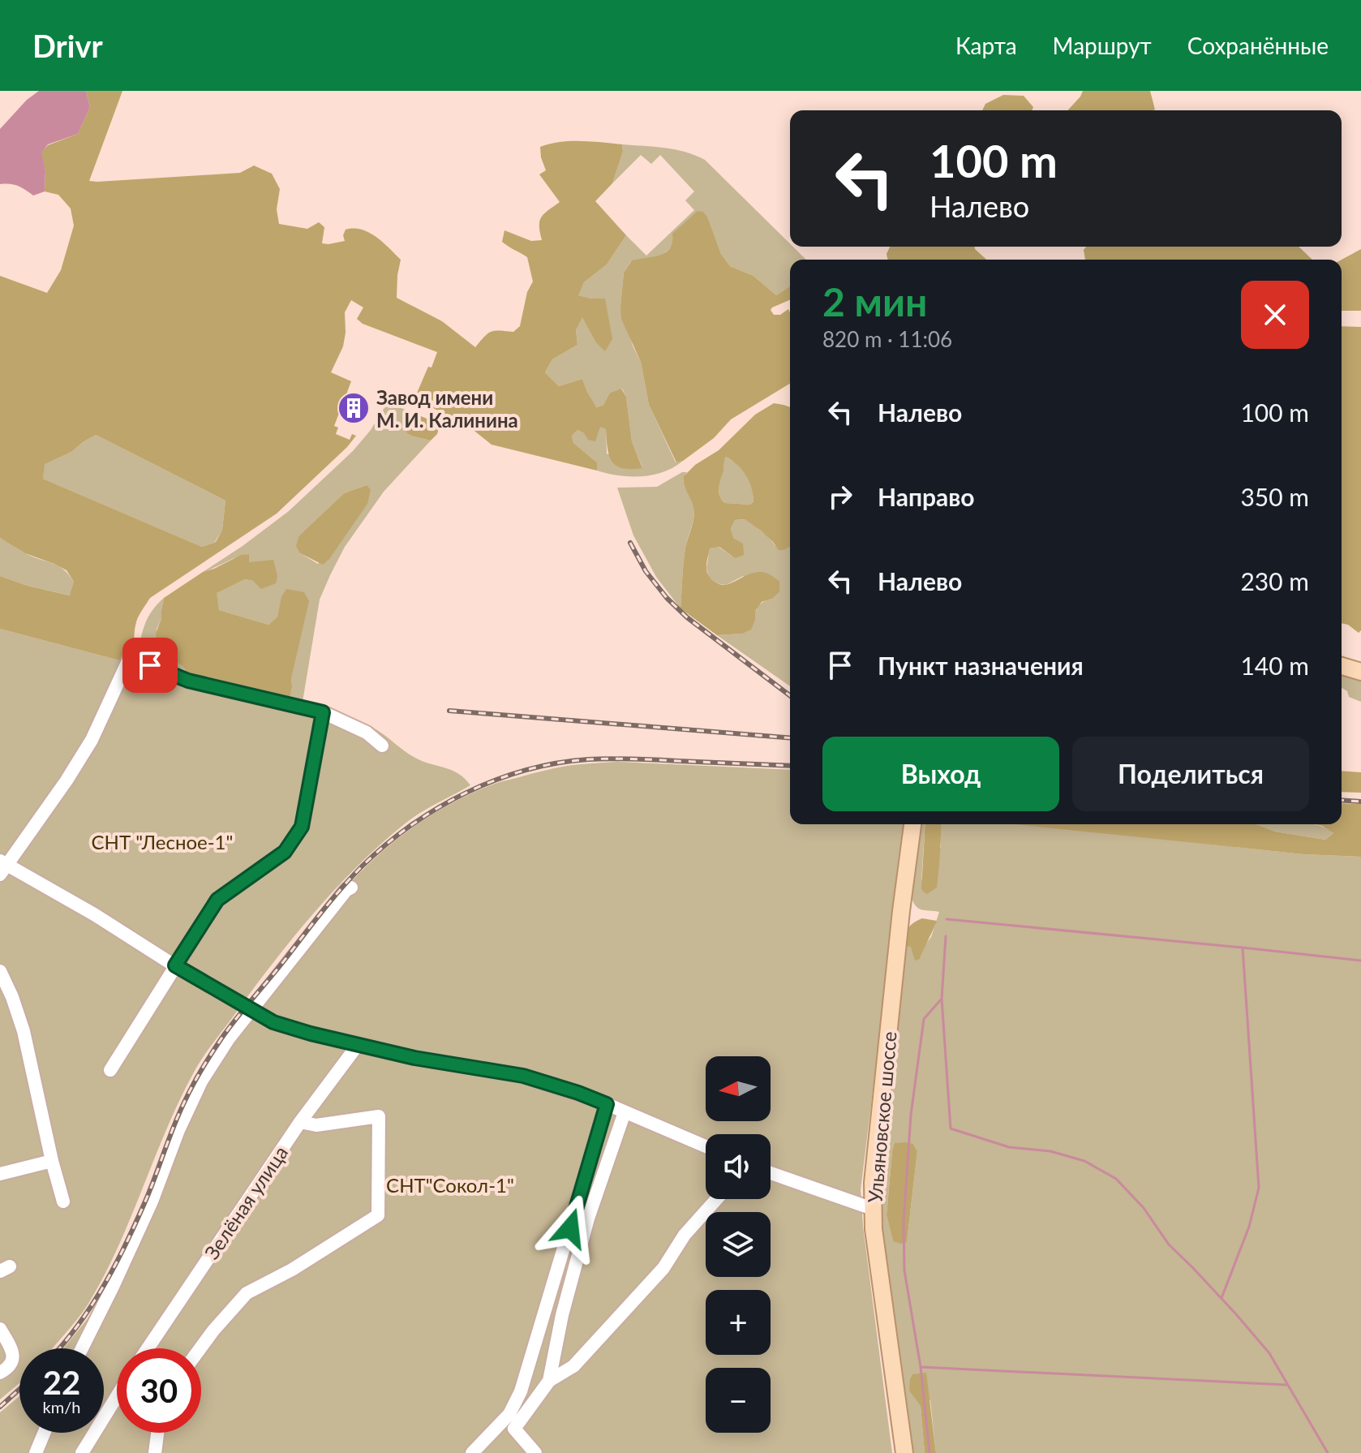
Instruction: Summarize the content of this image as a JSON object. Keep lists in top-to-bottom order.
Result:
{
  "streets": {
    "main road": ["Ульяновское шоссе"],
    "street": ["Зелёная улица"]
  },
  "parks": ["СНТ \"Лесное-1\"", "СНТ\"Сокол-1\""],
  "places": {
    "building": ["Завод имени М. И. Калинина"]
  },
  "north": "left",
  "page": {
    "header": "Drivr",
    "nav": ["Карта", "Маршрут", "Сохранённые"],
    "turn": ["100 m", "Налево"],
    "heading": ["2 мин", "820 m · 11:06"],
    "list": [
      {
        "name": "Налево",
        "value": "100 m"
      },
      {
        "name": "Направо",
        "value": "350 m"
      },
      {
        "name": "Налево",
        "value": "230 m"
      },
      {
        "name": "Пункт назначения",
        "value": "140 m"
      }
    ],
    "buttons": ["Выход", "Поделиться"],
    "map_buttons": ["+", "−"],
    "speed": "22 km/h",
    "limit": "30"
  }
}
